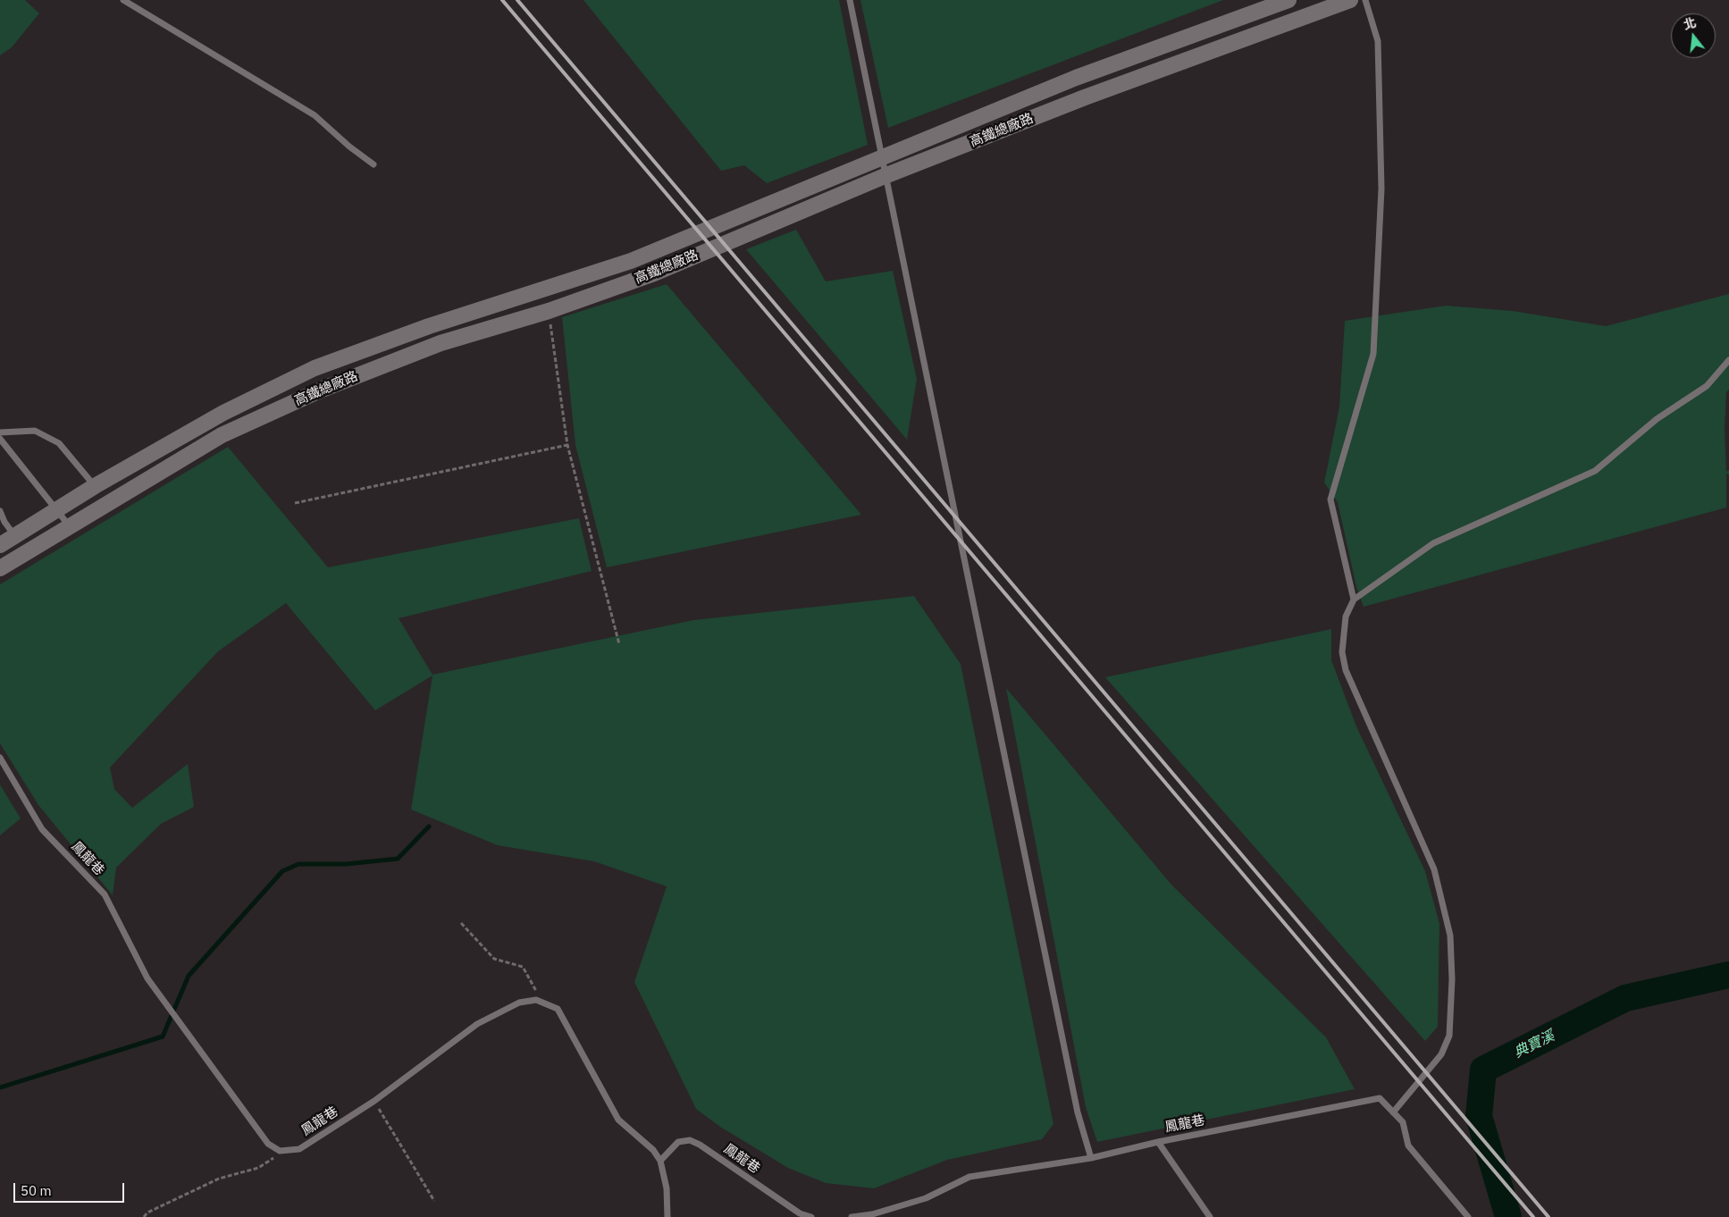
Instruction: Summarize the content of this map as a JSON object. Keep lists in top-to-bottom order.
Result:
{
  "streets": {
    "street": ["高鐵總廠路"],
    "lane": ["鳳龍巷"]
  },
  "water": ["典寶溪"],
  "scale_bar": "50 m",
  "north": "top"
}
